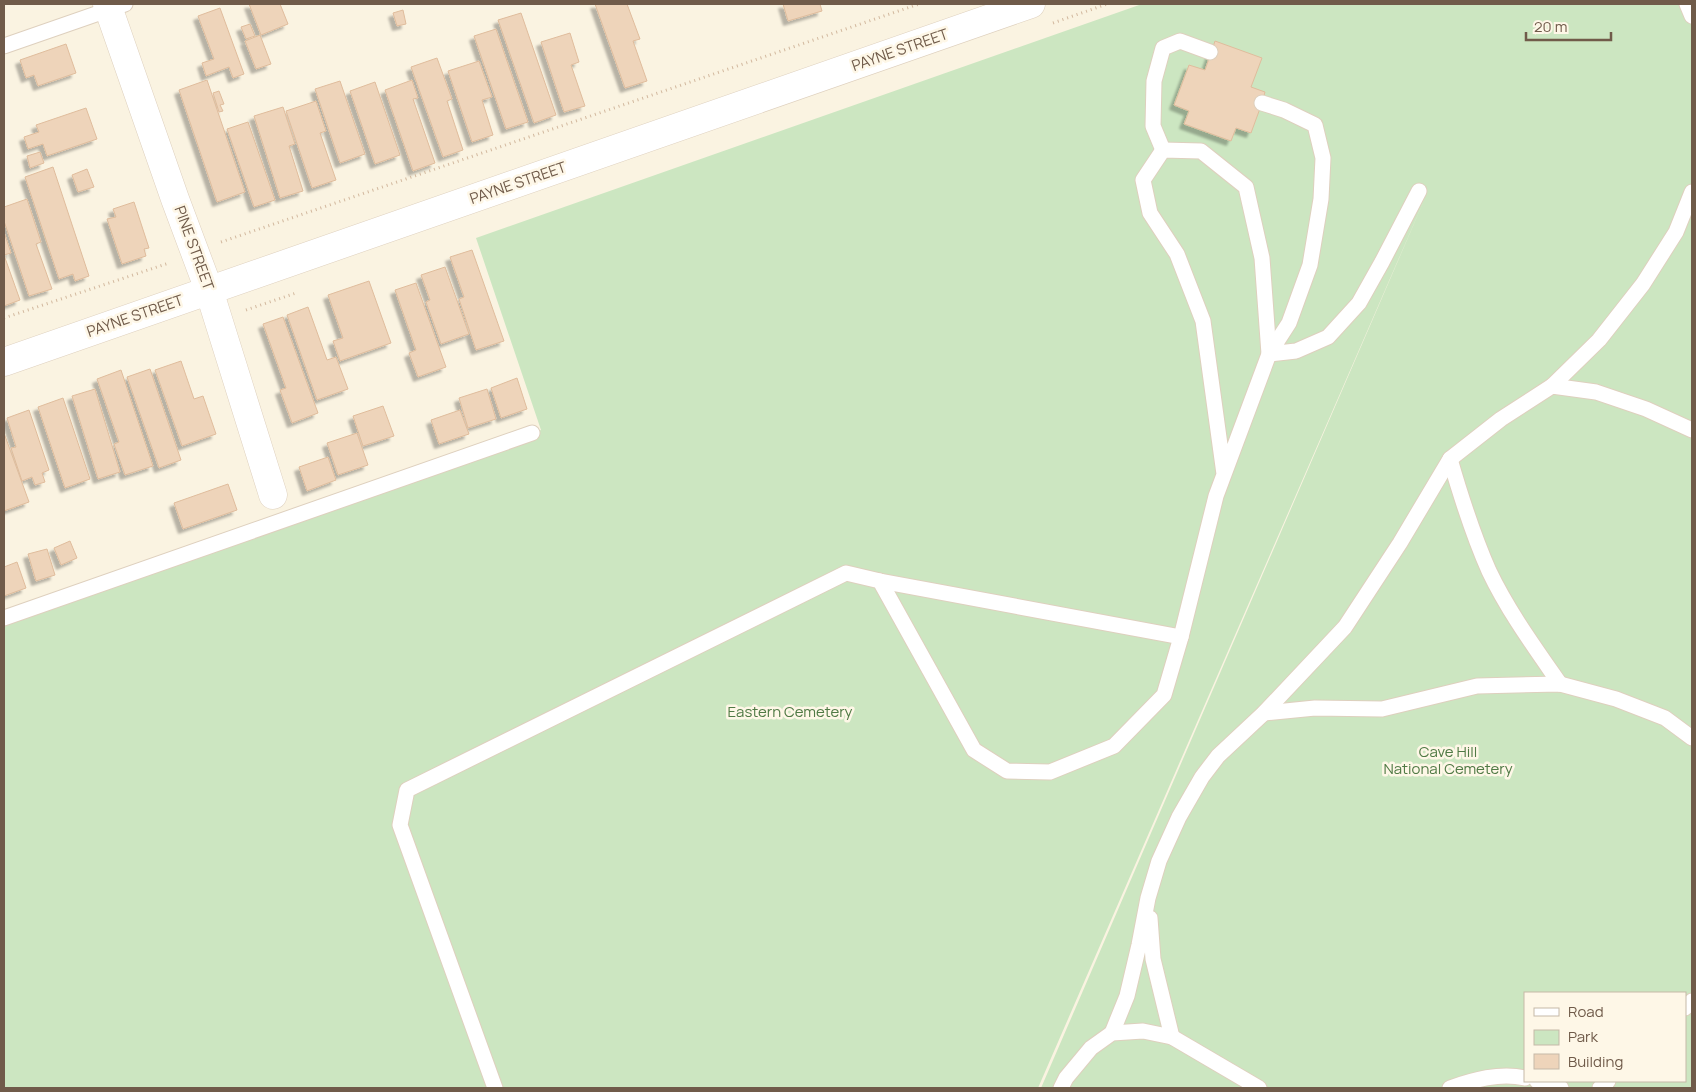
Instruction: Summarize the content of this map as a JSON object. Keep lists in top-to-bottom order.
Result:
{
  "streets": {
    "street": ["PAYNE STREET", "PINE STREET"]
  },
  "crossings": [
    ["PAYNE STREET", "PINE STREET"]
  ],
  "parks": ["Eastern Cemetery", "Cave Hill National Cemetery"],
  "legend": ["Road", "Park", "Building"],
  "scale_bar": "20 m"
}
